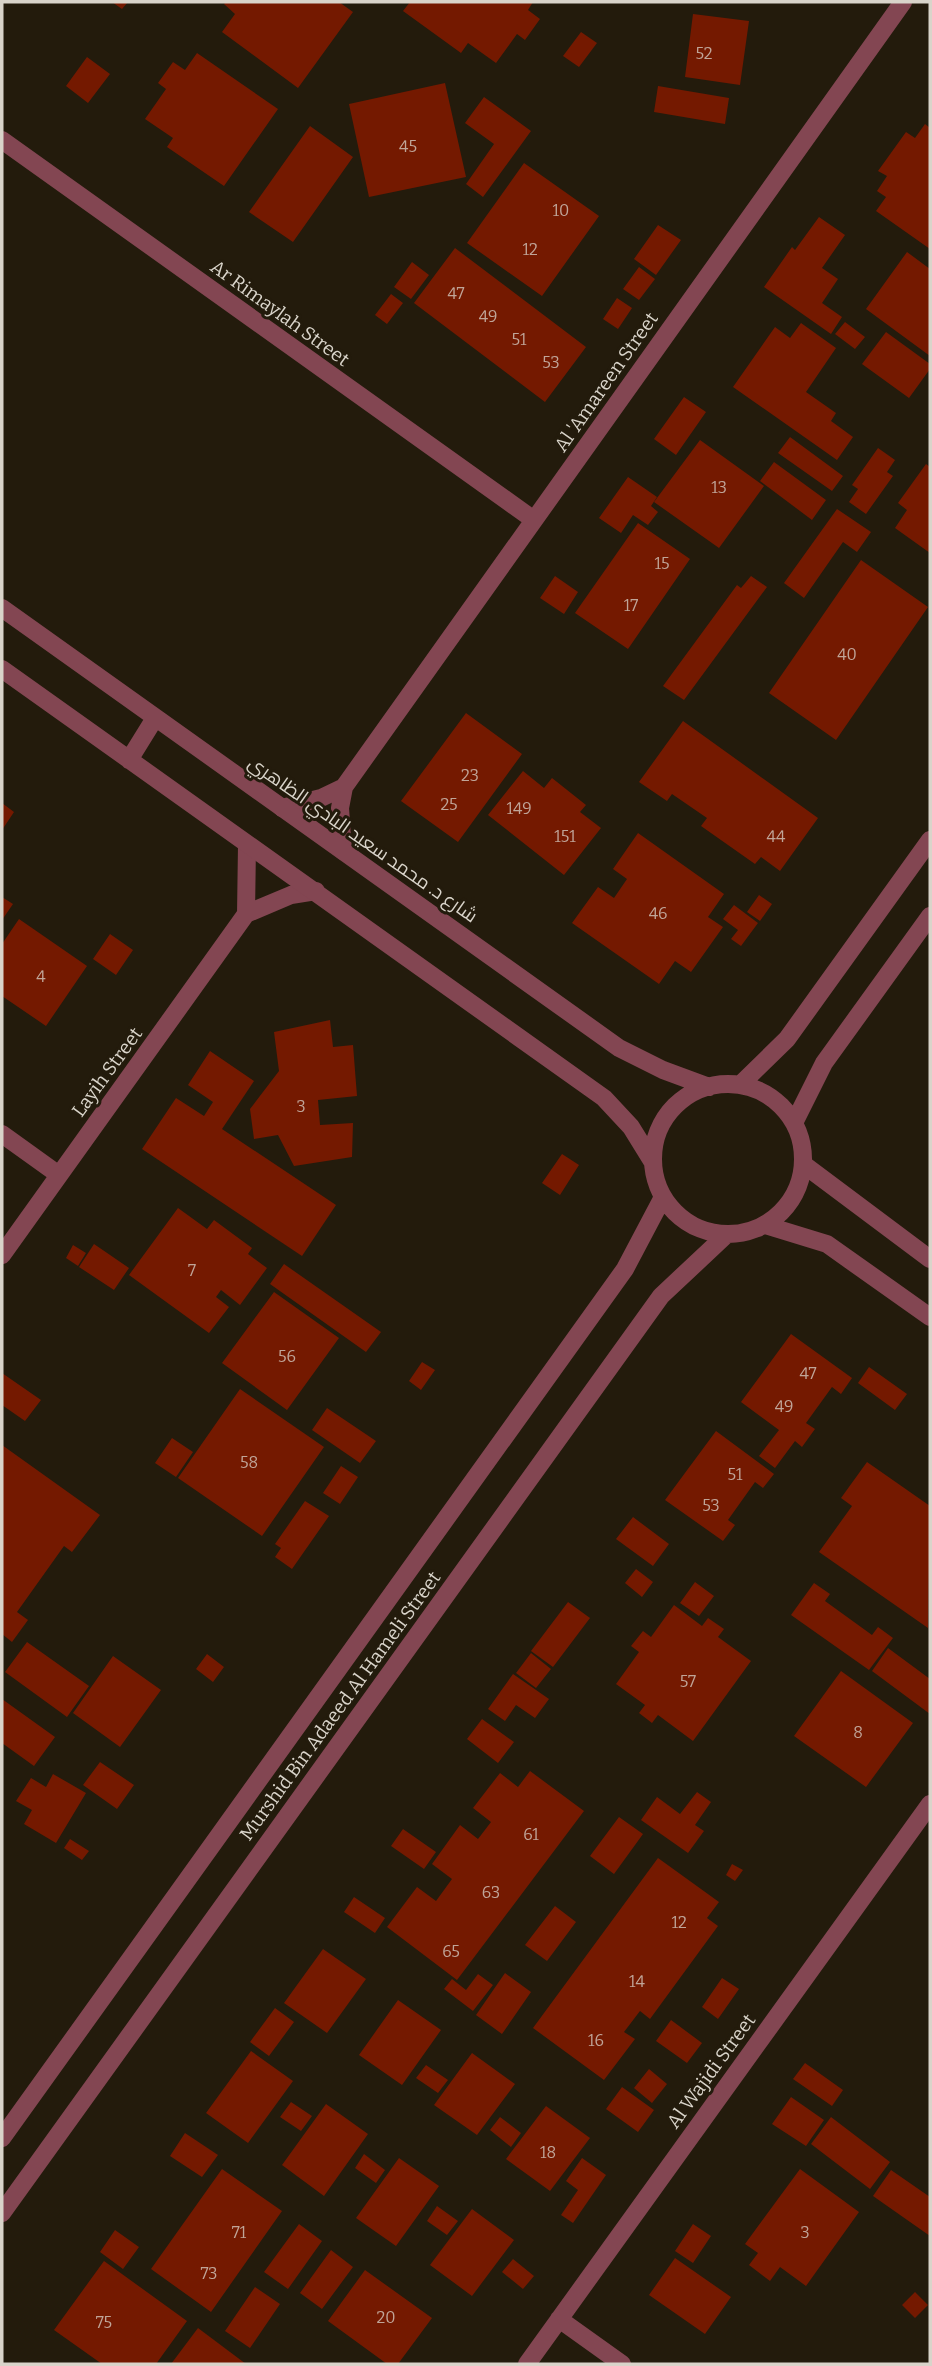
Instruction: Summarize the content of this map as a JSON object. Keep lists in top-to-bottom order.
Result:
{
  "streets": {
    "street": [
      "Ar Rimaylah Street",
      "Al 'Amareen Street",
      "شارع د. محمد سعيد البادي الظاهري",
      "Layih Street",
      "Murshid Bin Adaeed Al Hameli Street",
      "Al Wajidi Street"
    ]
  },
  "crossings": [
    ["Ar Rimaylah Street", "Al 'Amareen Street"],
    ["شارع د. محمد سعيد البادي الظاهري", "Murshid Bin Adaeed Al Hameli Street"]
  ],
  "house_numbers": [
    "52",
    "45",
    "10",
    "12",
    "47",
    "49",
    "51",
    "53",
    "13",
    "15",
    "17",
    "40",
    "23",
    "25",
    "149",
    "151",
    "44",
    "46",
    "4",
    "3",
    "7",
    "56",
    "47",
    "49",
    "58",
    "51",
    "53",
    "57",
    "8",
    "61",
    "63",
    "12",
    "65",
    "14",
    "16",
    "18",
    "71",
    "3",
    "73",
    "20",
    "75"
  ]
}
